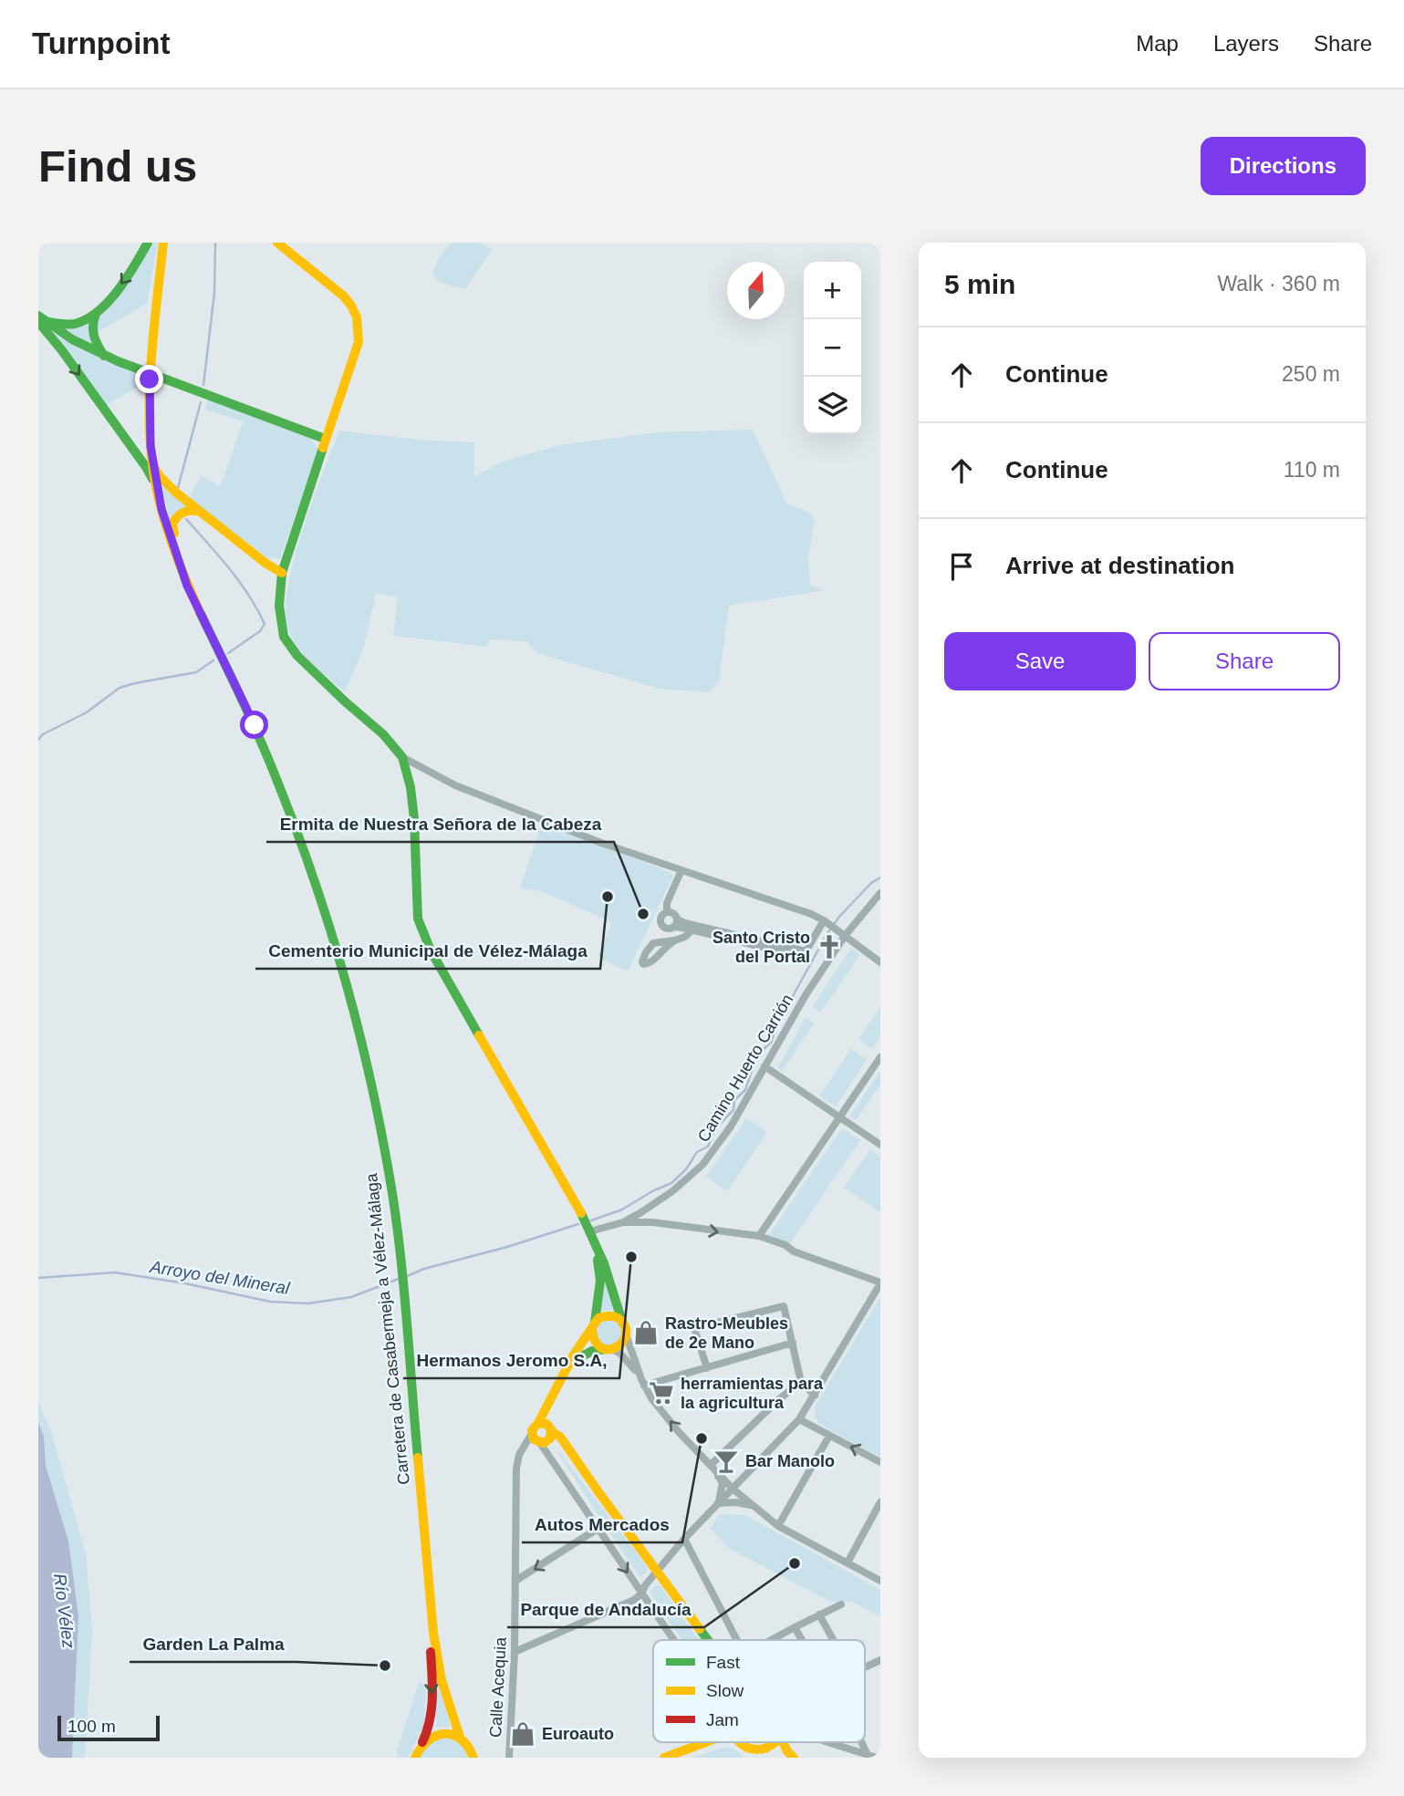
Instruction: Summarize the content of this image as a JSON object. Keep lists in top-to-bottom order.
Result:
{
  "streets": {
    "street": ["Camino Huerto Carrión", "Carretera de Casabermeja a Vélez-Málaga", "Calle Acequia"]
  },
  "water": ["Arroyo del Mineral", "Río Vélez"],
  "places": {
    "other": [
      "Cementerio Municipal de Vélez-Málaga",
      "Ermita de Nuestra Señora de la Cabeza",
      "Hermanos Jeromo S.A,",
      "Autos Mercados",
      "Parque de Andalucía",
      "Garden La Palma"
    ],
    "church": ["Santo Cristo del Portal"],
    "shop": ["Rastro-Meubles de 2e Mano", "Euroauto"],
    "supermarket": ["herramientas para la agricultura"],
    "bar": ["Bar Manolo"]
  },
  "legend": ["Fast", "Slow", "Jam"],
  "scale_bar": "100 m",
  "north": "top",
  "page": {
    "header": "Turnpoint",
    "nav": ["Map", "Layers", "Share"],
    "buttons": [
      "Directions",
      ["Save", "Share"]
    ],
    "title": "Find us",
    "heading": ["5 min", "Walk · 360 m"],
    "map_buttons": ["+", "−"],
    "list": [
      ["Continue", "250 m"],
      ["Continue", "110 m"],
      "Arrive at destination"
    ],
    "scale": "100 m"
  }
}
